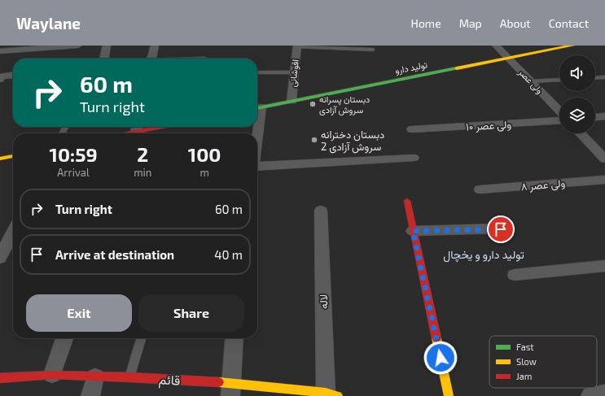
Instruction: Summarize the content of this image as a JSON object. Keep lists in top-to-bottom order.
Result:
{
  "streets": {
    "street": [
      "تولید دارو",
      "اقوشانی",
      "ولی عصر",
      "ولی عصر ۱۰",
      "ولی عصر ۸",
      "لاله",
      "قائم"
    ]
  },
  "crossings": [
    ["تولید دارو", "اقوشانی"],
    ["تولید دارو", "ولی عصر"],
    ["لاله", "قائم"]
  ],
  "districts": ["تولید دارو و یخچال"],
  "places": ["دبستان پسرانه سروش آزادی", "دبستان دخترانه سروش آزادی 2"],
  "legend": ["Fast", "Slow", "Jam"],
  "page": {
    "header": "Waylane",
    "nav": [
      "Home",
      "Map",
      "About",
      "Contact"
    ],
    "turn": ["60 m", "Turn right"],
    "eta": [
      "10:59",
      "Arrival",
      "2",
      "min",
      "100",
      "m"
    ],
    "list": [
      {
        "name": "Turn right",
        "value": "60 m"
      },
      {
        "name": "Arrive at destination",
        "value": "40 m"
      }
    ],
    "buttons": ["Exit", "Share"]
  }
}
